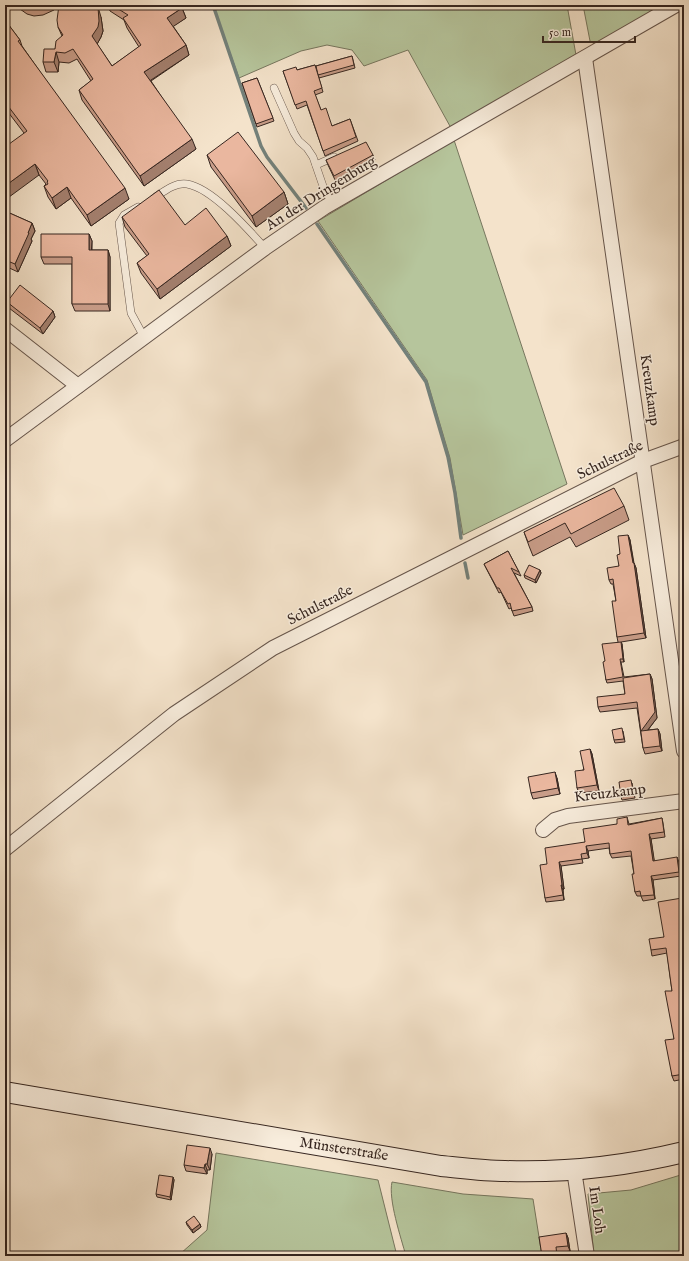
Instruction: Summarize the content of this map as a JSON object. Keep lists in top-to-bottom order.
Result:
{
  "streets": {
    "main road": ["Münsterstraße"],
    "street": [
      "An der Dringenburg",
      "Kreuzkamp",
      "Schulstraße",
      "Im Loh"
    ]
  },
  "crossings": [
    ["An der Dringenburg", "Kreuzkamp"],
    ["Kreuzkamp", "Schulstraße"],
    ["Münsterstraße", "Im Loh"]
  ],
  "scale_bar": "50 m"
}
